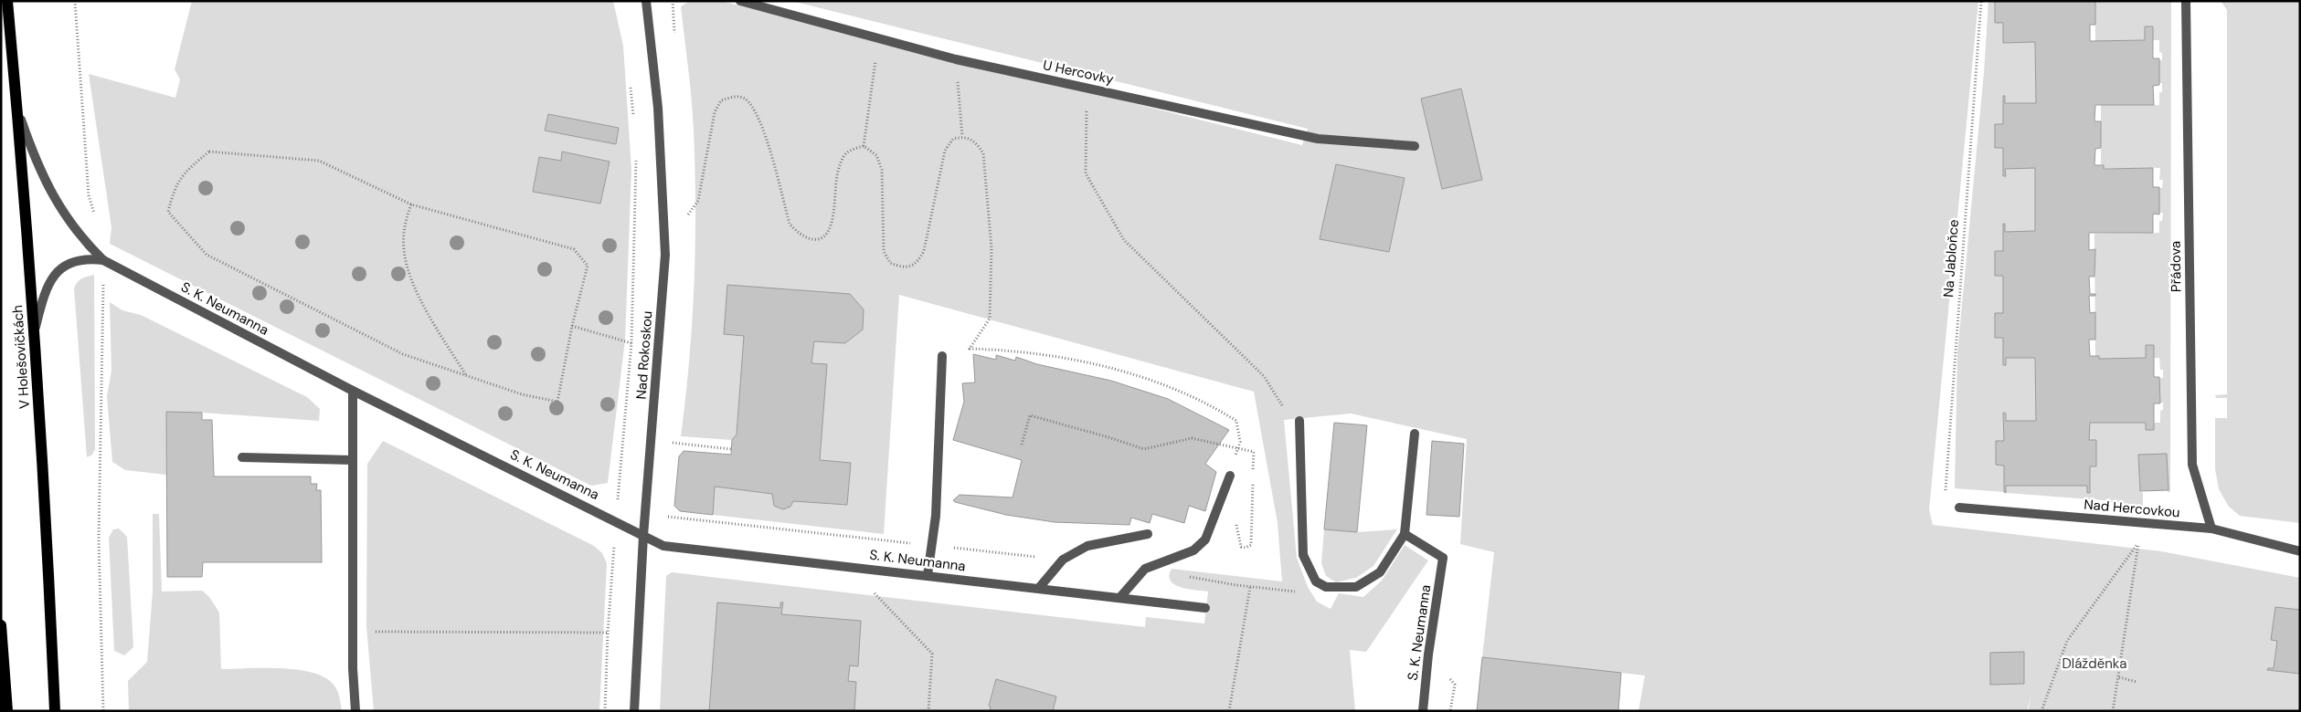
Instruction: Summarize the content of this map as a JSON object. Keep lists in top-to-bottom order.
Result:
{
  "streets": {
    "main road": ["V Holešovičkách"],
    "street": [
      "U Hercovky",
      "Přádova",
      "S. K. Neumanna",
      "Nad Rokoskou",
      "Nad Hercovkou"
    ],
    "path": ["Na Jabloňce"]
  },
  "crossings": [
    ["Na Jabloňce", "Nad Hercovkou"],
    ["Přádova", "Nad Hercovkou"],
    ["S. K. Neumanna", "Nad Rokoskou"],
    ["S. K. Neumanna", "V Holešovičkách"]
  ],
  "parks": ["Dlážděnka"]
}
